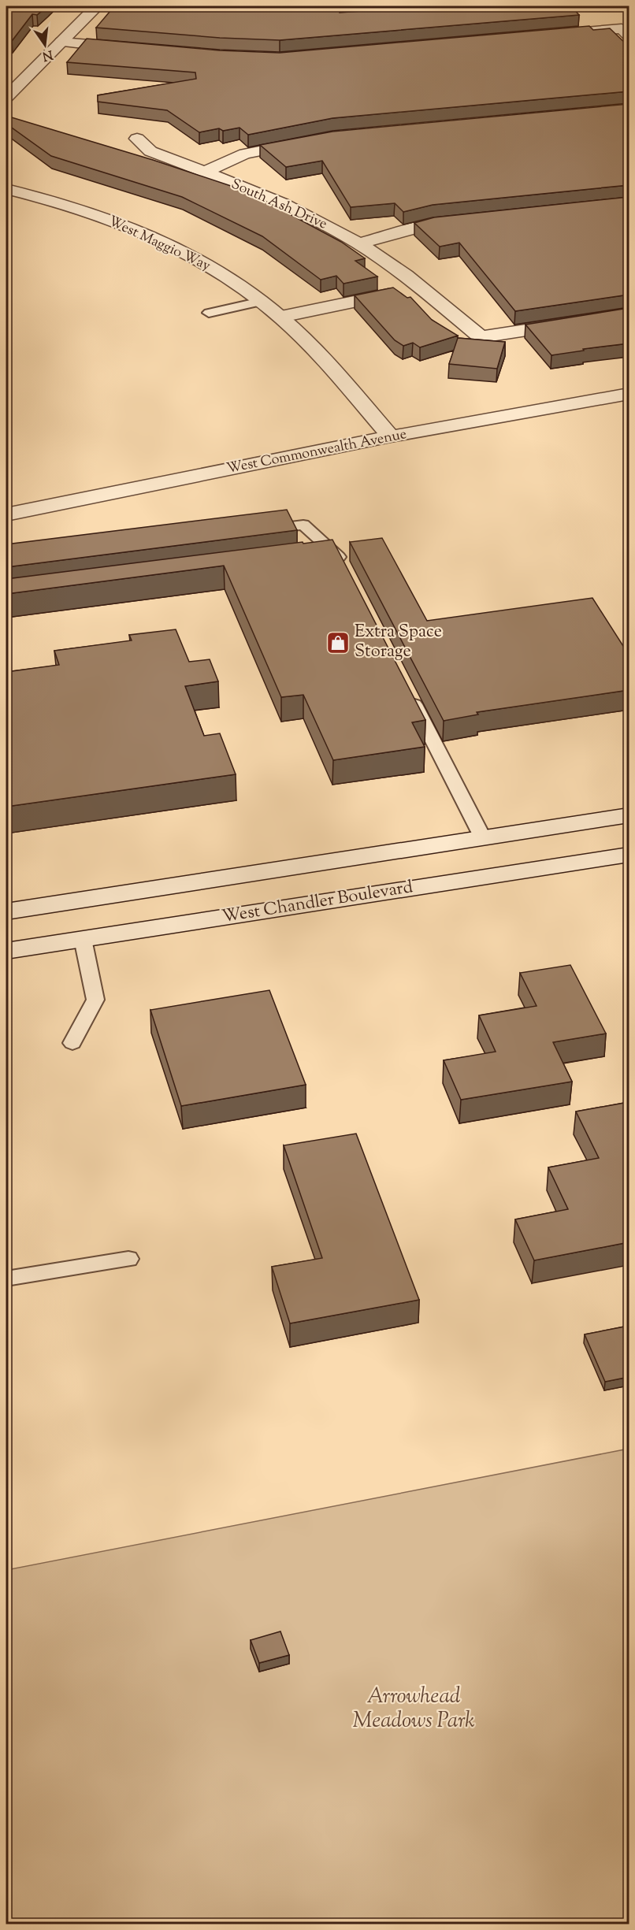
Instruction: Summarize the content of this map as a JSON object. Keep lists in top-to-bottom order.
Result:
{
  "streets": {
    "street": [
      "South Ash Drive",
      "West Maggio Way",
      "West Commonwealth Avenue",
      "West Chandler Boulevard"
    ]
  },
  "crossings": [
    ["West Maggio Way", "West Commonwealth Avenue"]
  ],
  "parks": ["Arrowhead Meadows Park"],
  "places": {
    "shop": ["Extra Space Storage"]
  },
  "north": "bottom"
}
